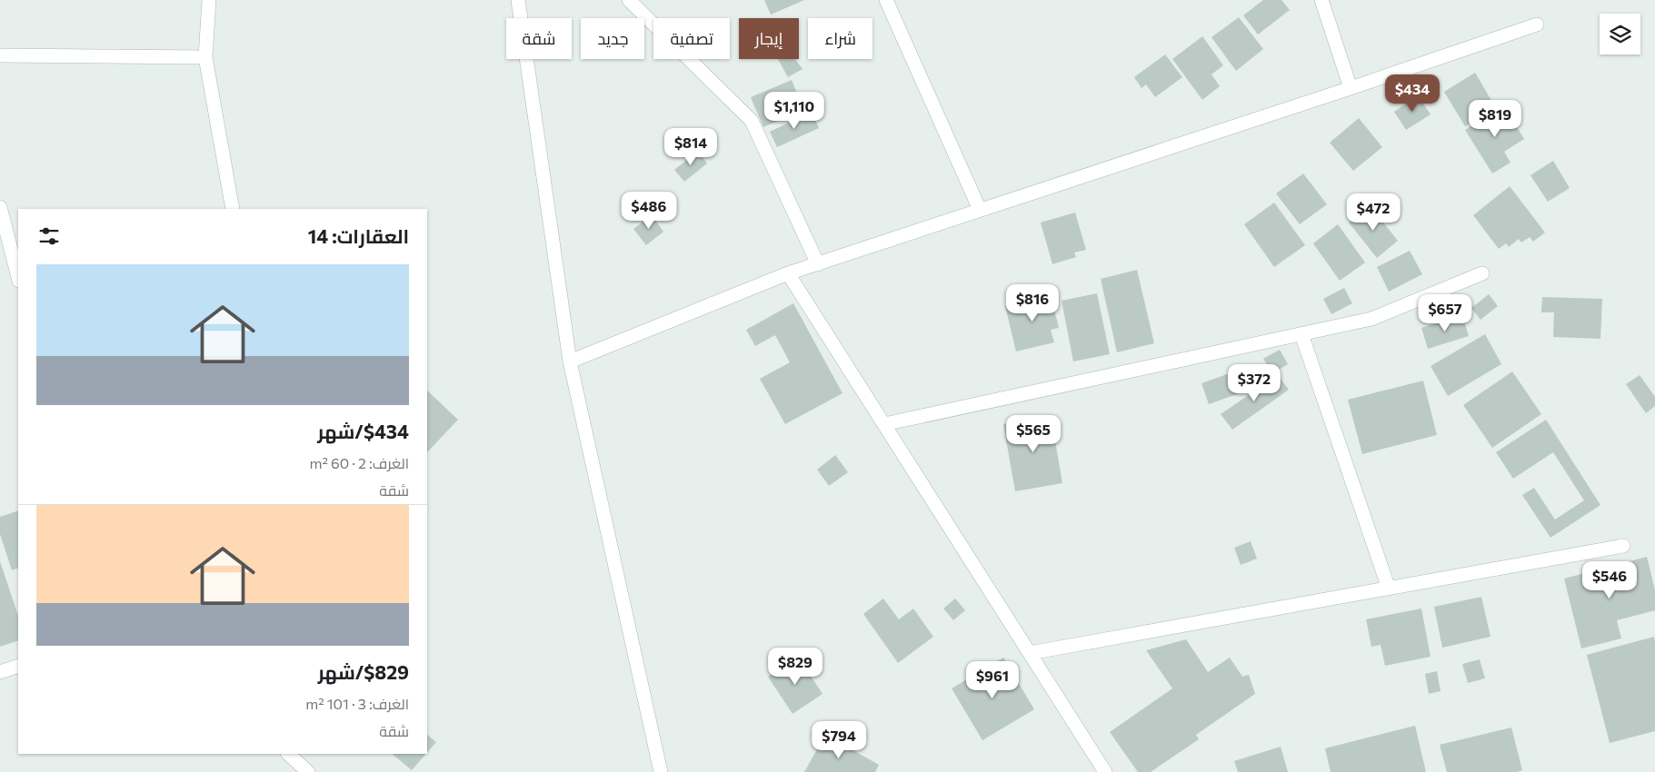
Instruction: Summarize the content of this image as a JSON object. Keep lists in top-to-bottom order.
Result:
{
  "page": {
    "chip": [
      "شراء",
      "إيجار",
      "تصفية",
      "جديد",
      "شقة"
    ],
    "price": [
      "$434",
      "$1,110",
      "$819",
      "$814",
      "$486",
      "$472",
      "$816",
      "$657",
      "$372",
      "$565",
      "$546",
      "$829",
      "$961",
      "$794"
    ],
    "heading": "العقارات: 14",
    "list": [
      {
        "name": "$434/شهر",
        "note": "الغرف: 2 · 60 m² · شقة"
      },
      {
        "name": "$829/شهر",
        "note": "الغرف: 3 · 101 m² · شقة"
      }
    ]
  }
}
